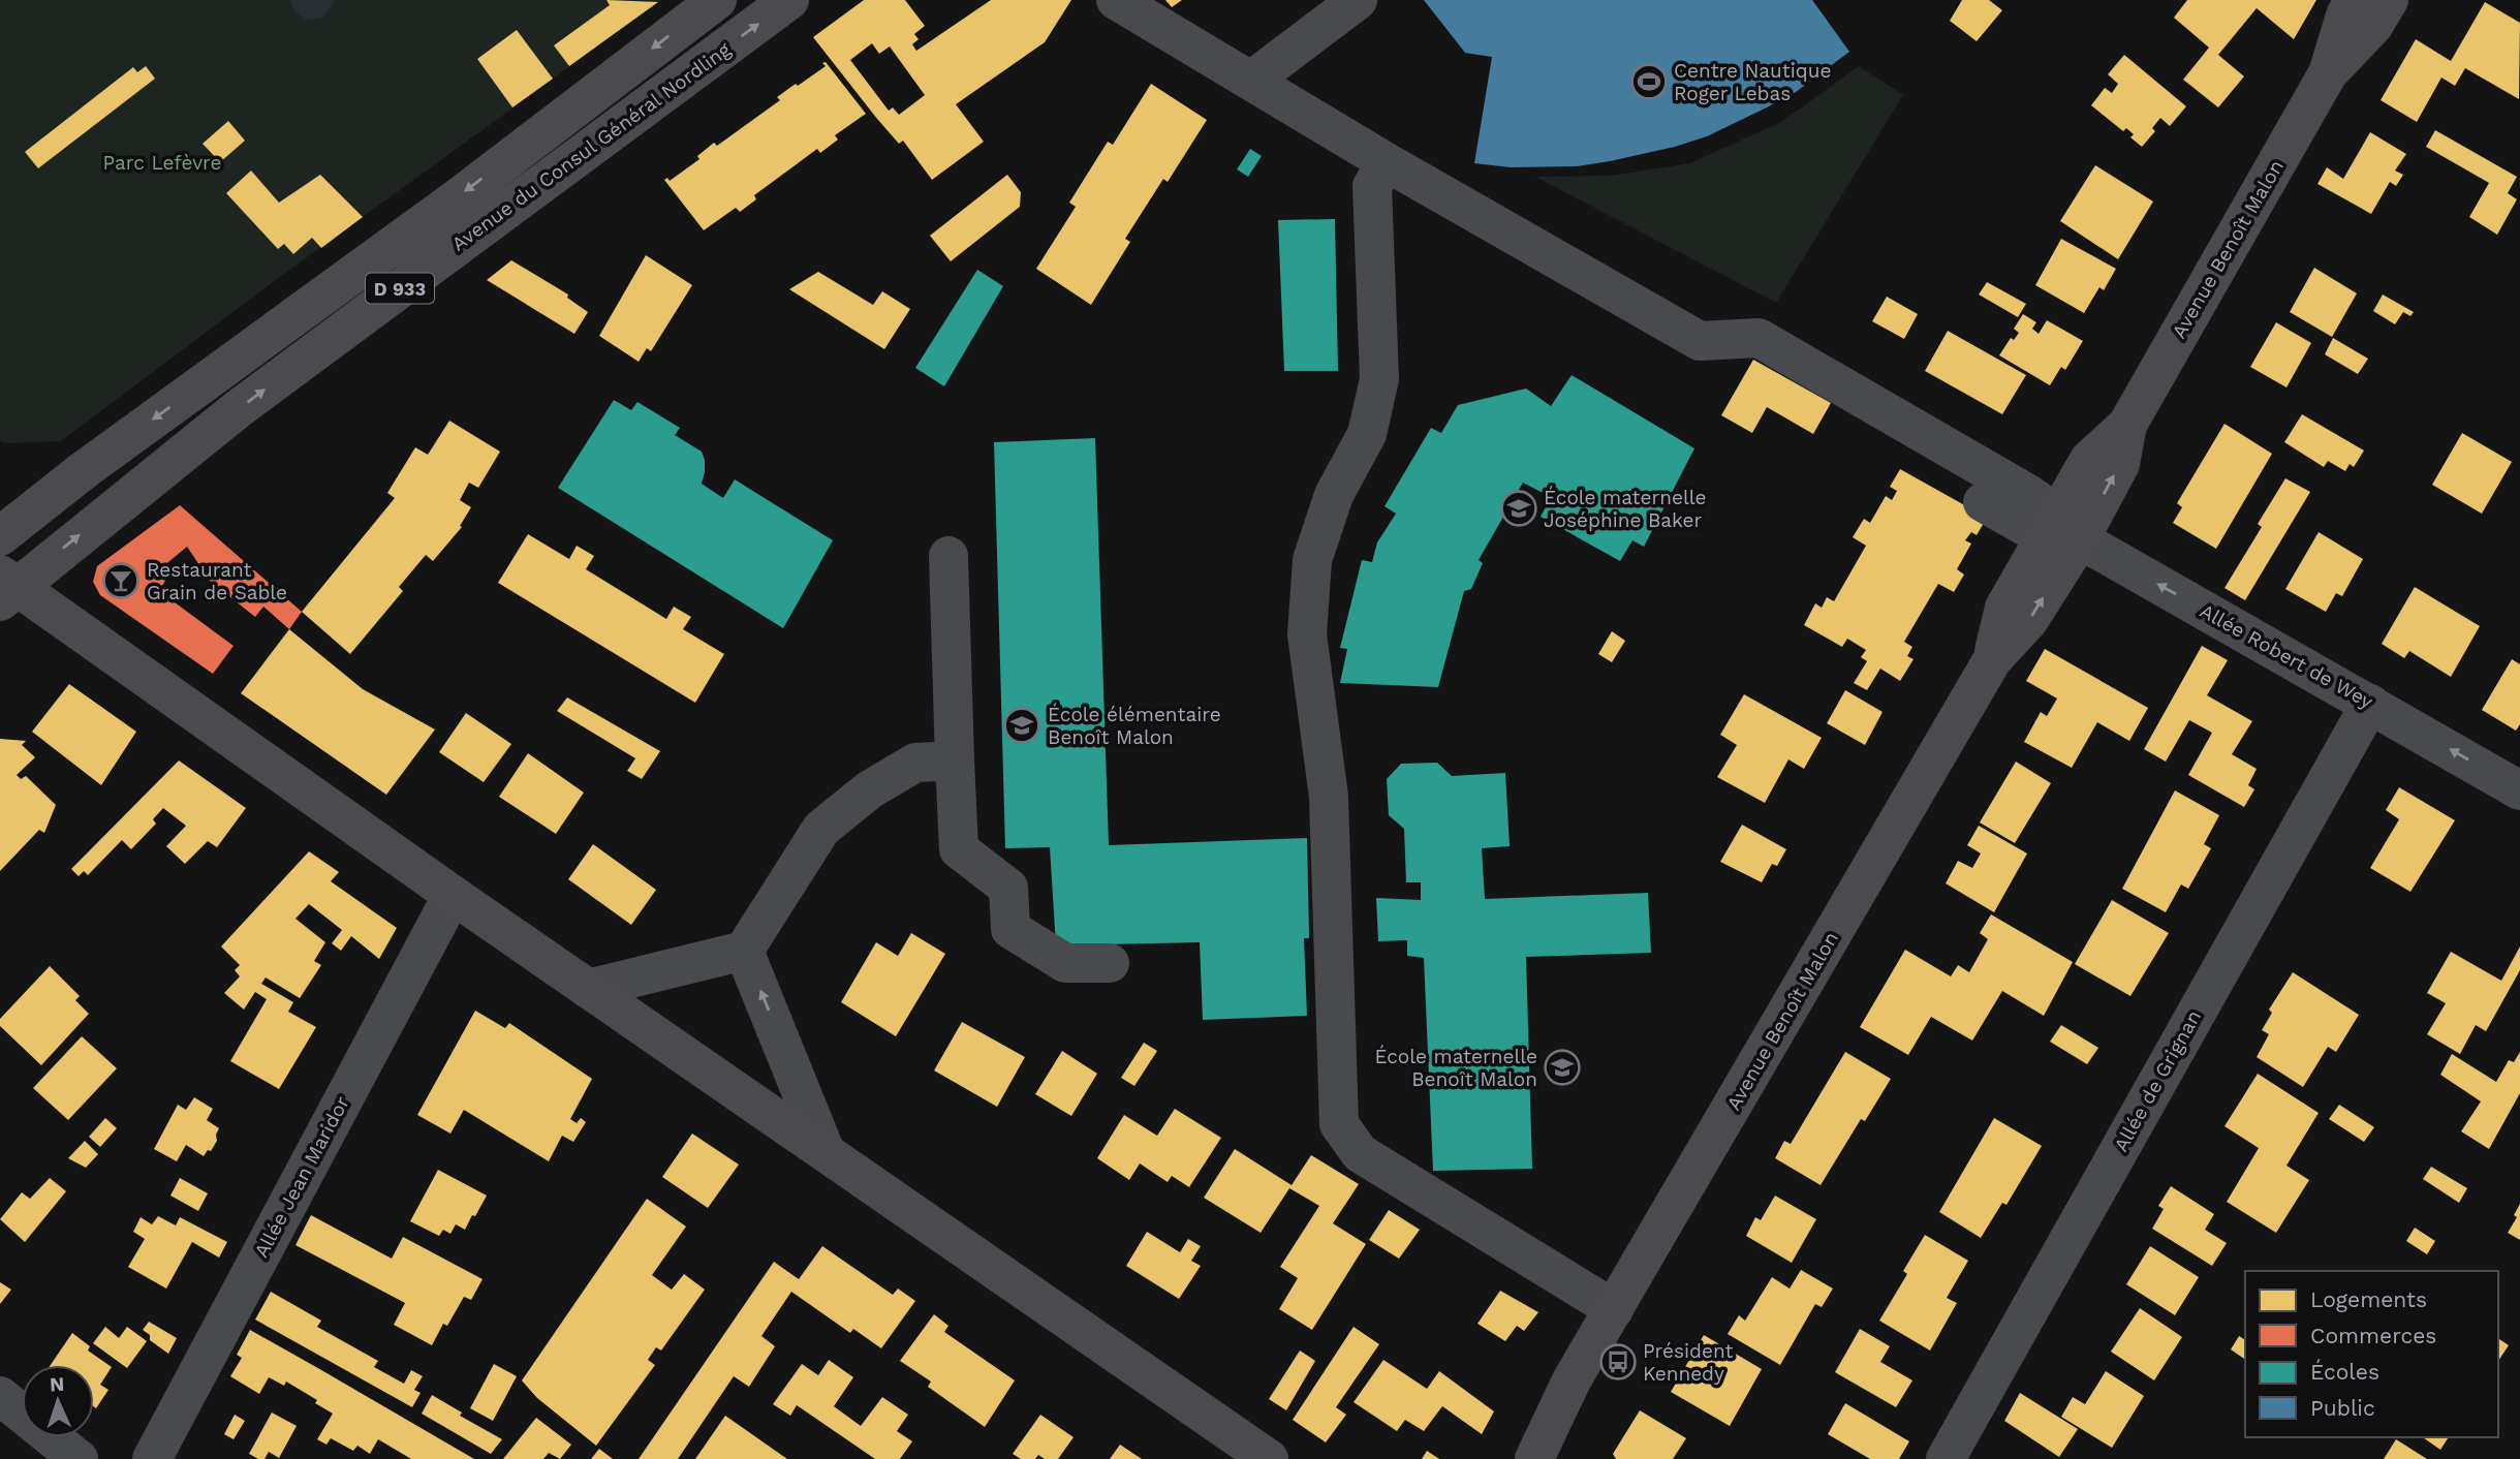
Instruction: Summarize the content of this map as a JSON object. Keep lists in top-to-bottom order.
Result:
{
  "streets": {
    "main road": ["Avenue du Consul Général Nordling", "Avenue Benoît Malon", "D 933"],
    "street": ["Allée Robert de Wey", "Allée de Grignan", "Allée Jean Maridor"]
  },
  "crossings": [
    ["Avenue Benoît Malon", "Allée Robert de Wey"],
    ["Allée Robert de Wey", "Allée de Grignan"]
  ],
  "one_way": ["Allée Robert de Wey"],
  "parks": ["Parc Lefèvre"],
  "places": {
    "sports": ["Centre Nautique Roger Lebas"],
    "school or university": ["École maternelle Joséphine Baker", "École élémentaire Benoît Malon", "École maternelle Benoît Malon"],
    "bar": ["Restaurant Grain de Sable"],
    "bus stop": ["Président Kennedy"]
  },
  "legend": [
    "Logements",
    "Commerces",
    "Écoles",
    "Public"
  ],
  "north": "top"
}
